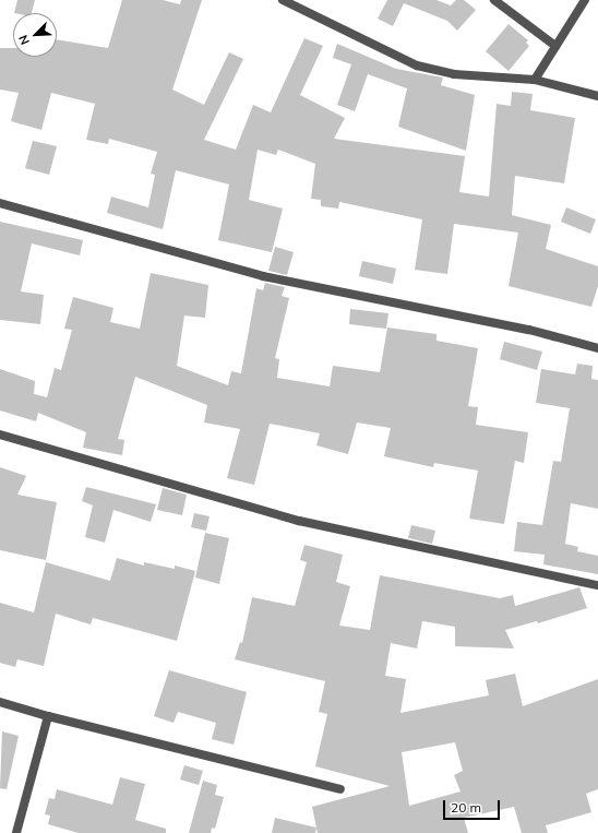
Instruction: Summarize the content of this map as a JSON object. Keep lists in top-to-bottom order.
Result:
{
  "scale_bar": "20 m",
  "north": "bottom left"
}
